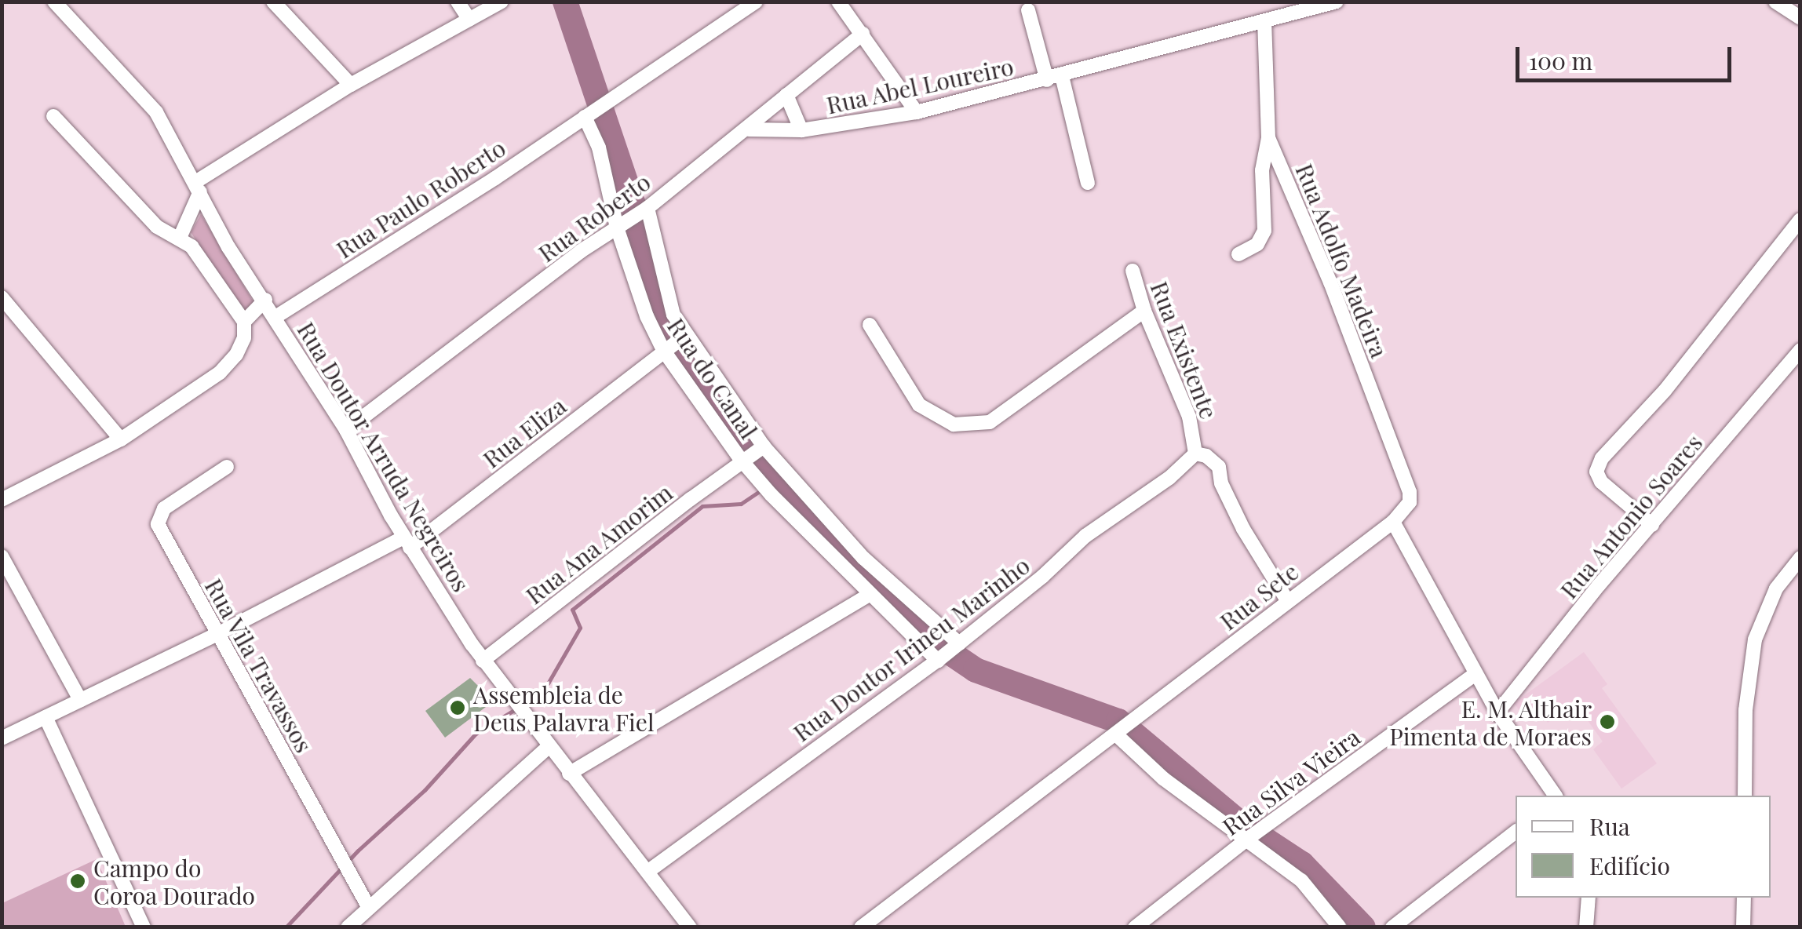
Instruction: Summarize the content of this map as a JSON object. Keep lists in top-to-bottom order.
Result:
{
  "streets": {
    "street": [
      "Rua Abel Loureiro",
      "Rua Paulo Roberto",
      "Rua Roberto",
      "Rua Adolfo Madeira",
      "Rua Existente",
      "Rua do Canal",
      "Rua Eliza",
      "Rua Doutor Arruda Negreiros",
      "Rua Antonio Soares",
      "Rua Ana Amorim",
      "Rua Sete",
      "Rua Doutor Irineu Marinho",
      "Rua Vila Travassos",
      "Rua Silva Vieira"
    ]
  },
  "crossings": [
    ["Rua Abel Loureiro", "Rua Roberto"],
    ["Rua Abel Loureiro", "Rua Adolfo Madeira"],
    ["Rua Paulo Roberto", "Rua do Canal"],
    ["Rua Paulo Roberto", "Rua Doutor Arruda Negreiros"],
    ["Rua Roberto", "Rua do Canal"],
    ["Rua Roberto", "Rua Doutor Arruda Negreiros"],
    ["Rua Adolfo Madeira", "Rua Sete"],
    ["Rua Existente", "Rua Sete"],
    ["Rua Existente", "Rua Doutor Irineu Marinho"],
    ["Rua do Canal", "Rua Eliza"],
    ["Rua do Canal", "Rua Ana Amorim"],
    ["Rua do Canal", "Rua Doutor Irineu Marinho"],
    ["Rua Eliza", "Rua Doutor Arruda Negreiros"],
    ["Rua Eliza", "Rua Vila Travassos"],
    ["Rua Doutor Arruda Negreiros", "Rua Ana Amorim"],
    ["Rua Doutor Arruda Negreiros", "Rua Doutor Irineu Marinho"]
  ],
  "places": ["Assembleia de Deus Palavra Fiel", "E. M. Althair Pimenta de Moraes", "Campo do Coroa Dourado"],
  "legend": ["Rua", "Edifício"],
  "scale_bar": "100 m"
}
